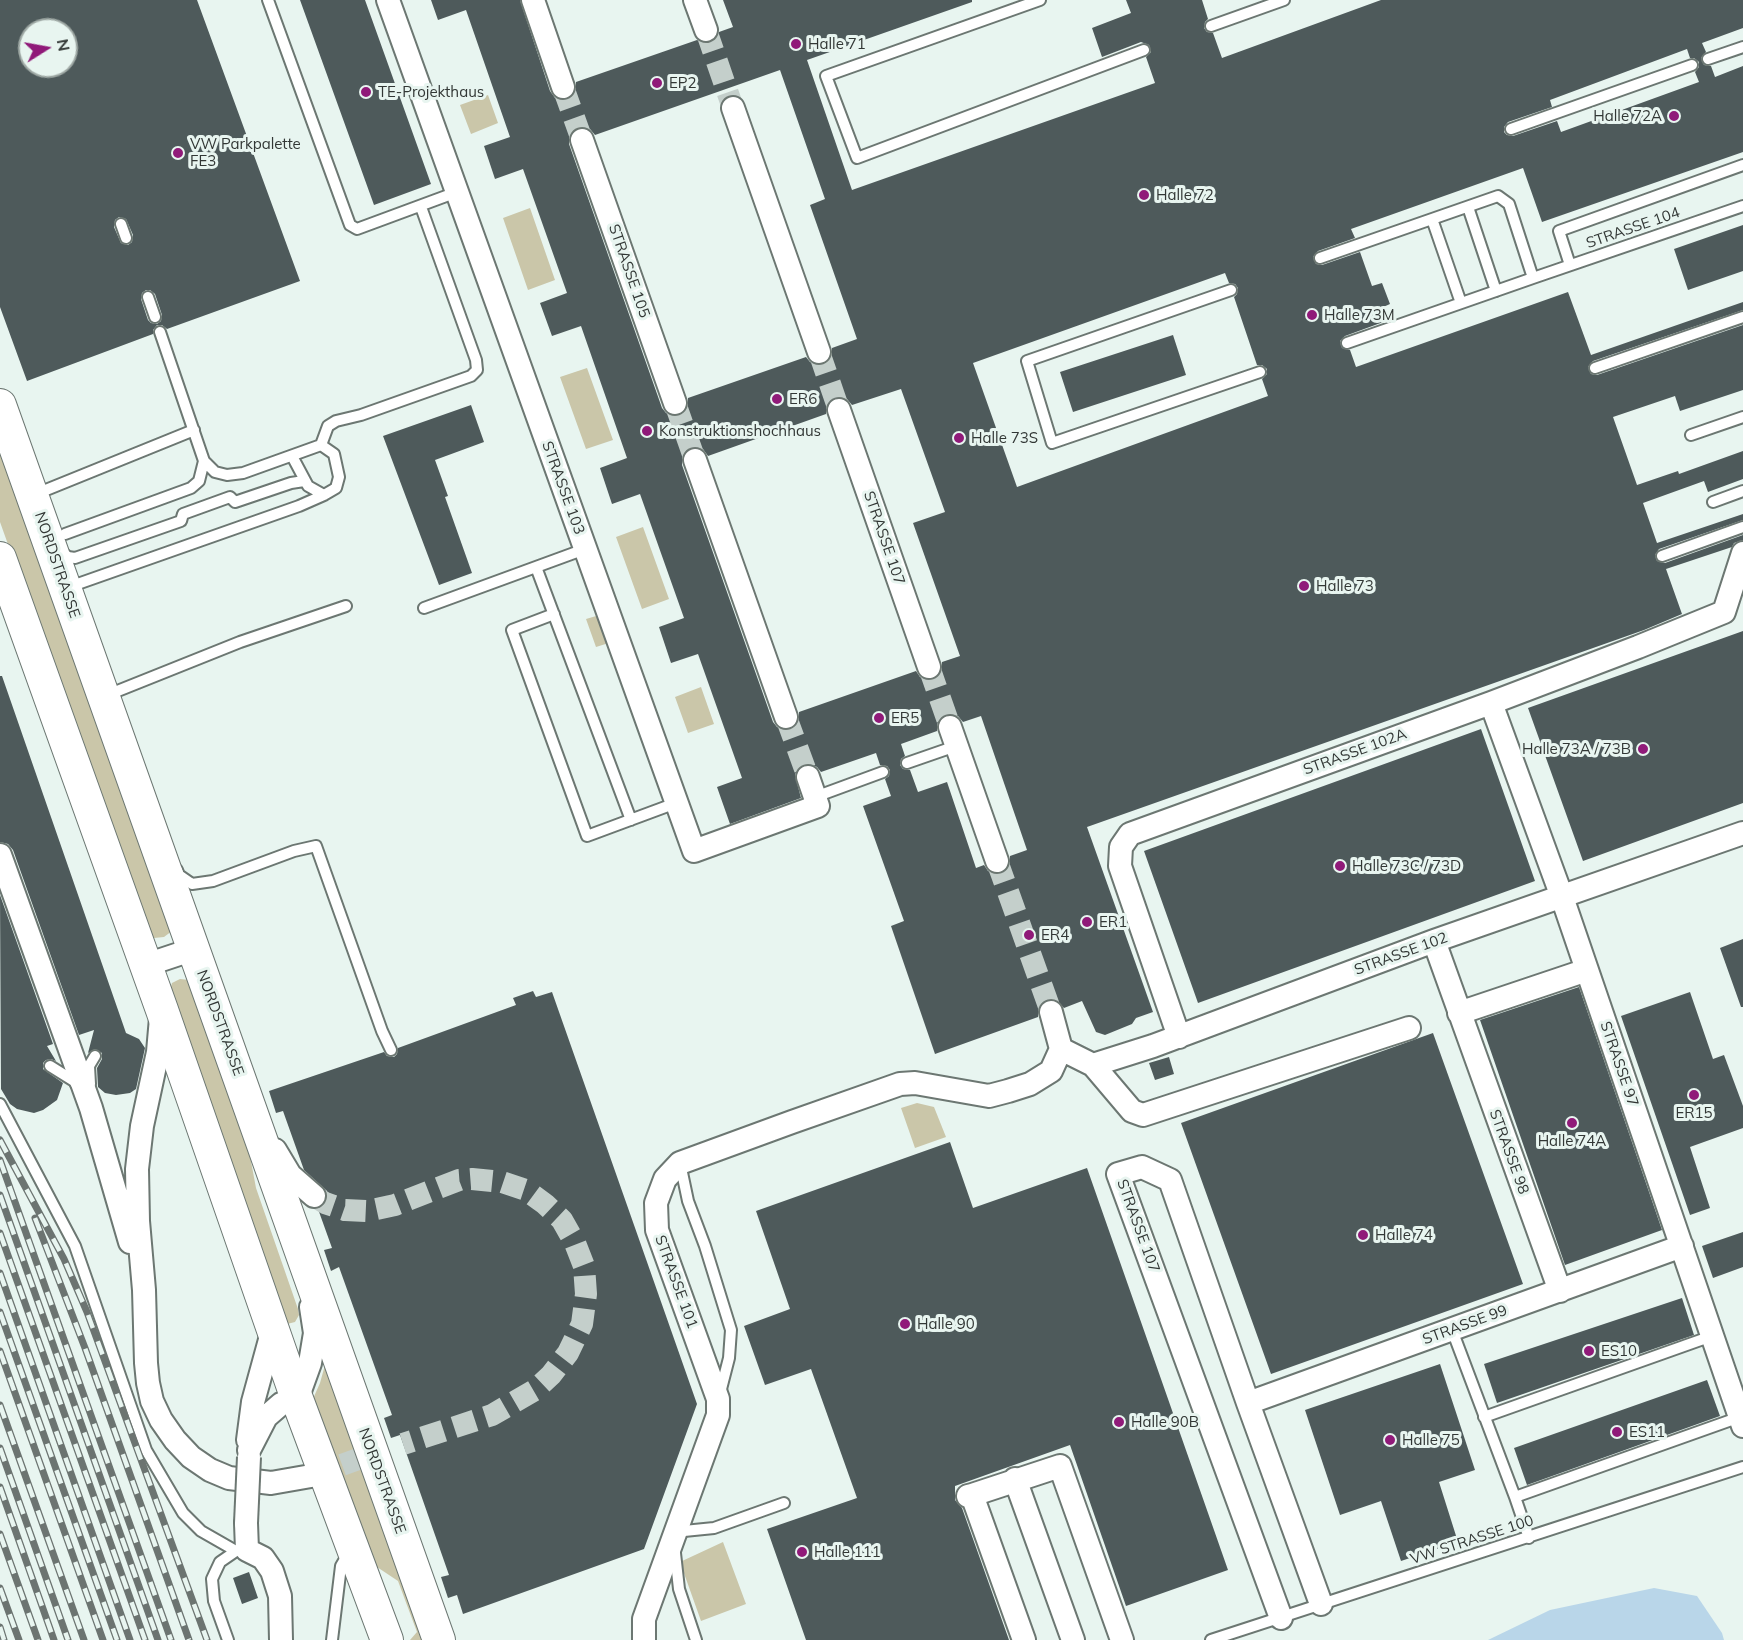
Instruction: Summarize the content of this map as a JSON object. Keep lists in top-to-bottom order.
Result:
{
  "streets": {
    "street": [
      "STRASSE 105",
      "STRASSE 103",
      "STRASSE 107",
      "NORDSTRASSE",
      "STRASSE 102A",
      "STRASSE 102",
      "STRASSE 97",
      "STRASSE 98",
      "STRASSE 101",
      "STRASSE 99"
    ],
    "lane": ["STRASSE 104", "VW STRASSE 100"]
  },
  "crossings": [
    ["STRASSE 107", "STRASSE 99"],
    ["STRASSE 107", "VW STRASSE 100"],
    ["STRASSE 102A", "STRASSE 102"],
    ["STRASSE 102A", "STRASSE 97"],
    ["STRASSE 102", "STRASSE 97"],
    ["STRASSE 102", "STRASSE 98"],
    ["STRASSE 97", "STRASSE 99"],
    ["STRASSE 98", "STRASSE 99"]
  ],
  "places": [
    "Halle 71",
    "EP2",
    "TE-Projekthaus",
    "Halle 72A",
    "VW Parkpalette FE3",
    "Halle 72",
    "Halle 73M",
    "ER6",
    "Konstruktionshochhaus",
    "Halle 73S",
    "Halle 73",
    "ER5",
    "Halle 73A / 73B",
    "Halle 73C / 73D",
    "ER1",
    "ER4",
    "ER15",
    "Halle 74A",
    "Halle 74",
    "Halle 90",
    "ES10",
    "Halle 90B",
    "ES11",
    "Halle 75",
    "Halle 111"
  ],
  "north": "right"
}
